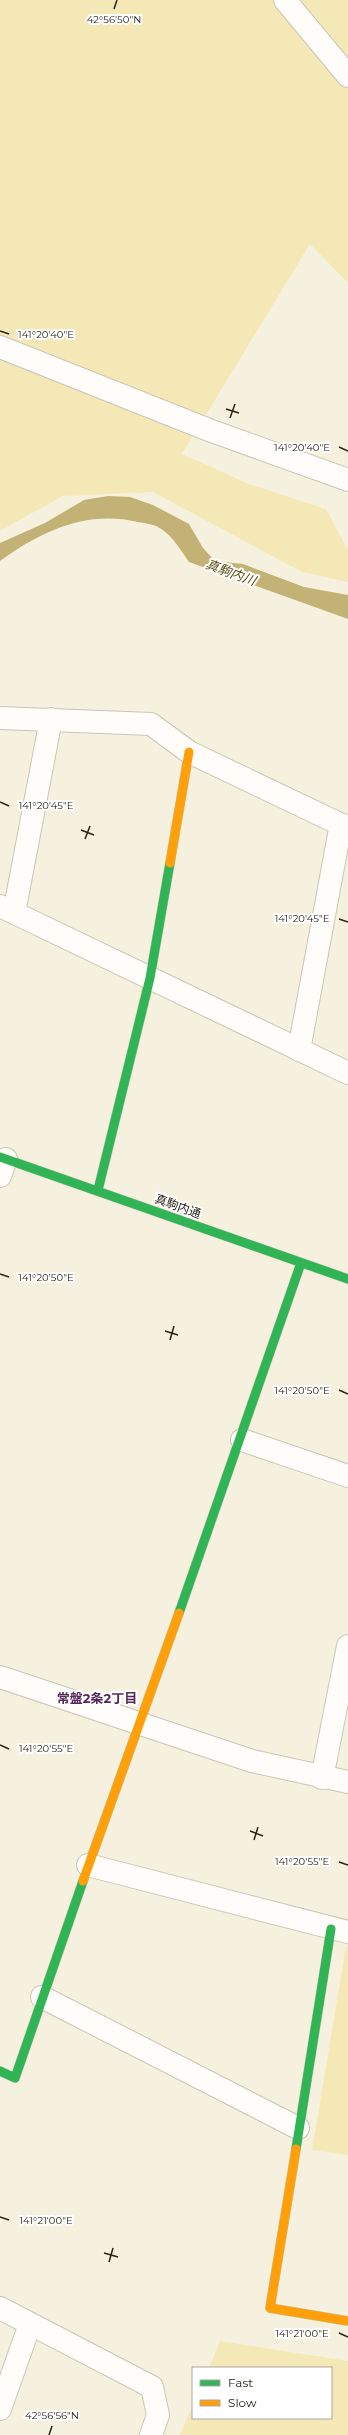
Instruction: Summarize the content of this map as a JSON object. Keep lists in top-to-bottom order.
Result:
{
  "streets": {
    "main road": ["真駒内通"]
  },
  "districts": ["常盤2条2丁目"],
  "water": ["真駒内川"],
  "legend": ["Fast", "Slow"],
  "coordinates": [
    "42°56'50\"N",
    "141°20'40\"E",
    "141°20'45\"E",
    "141°20'50\"E",
    "141°20'55\"E",
    "141°21'00\"E",
    "42°56'56\"N"
  ]
}
